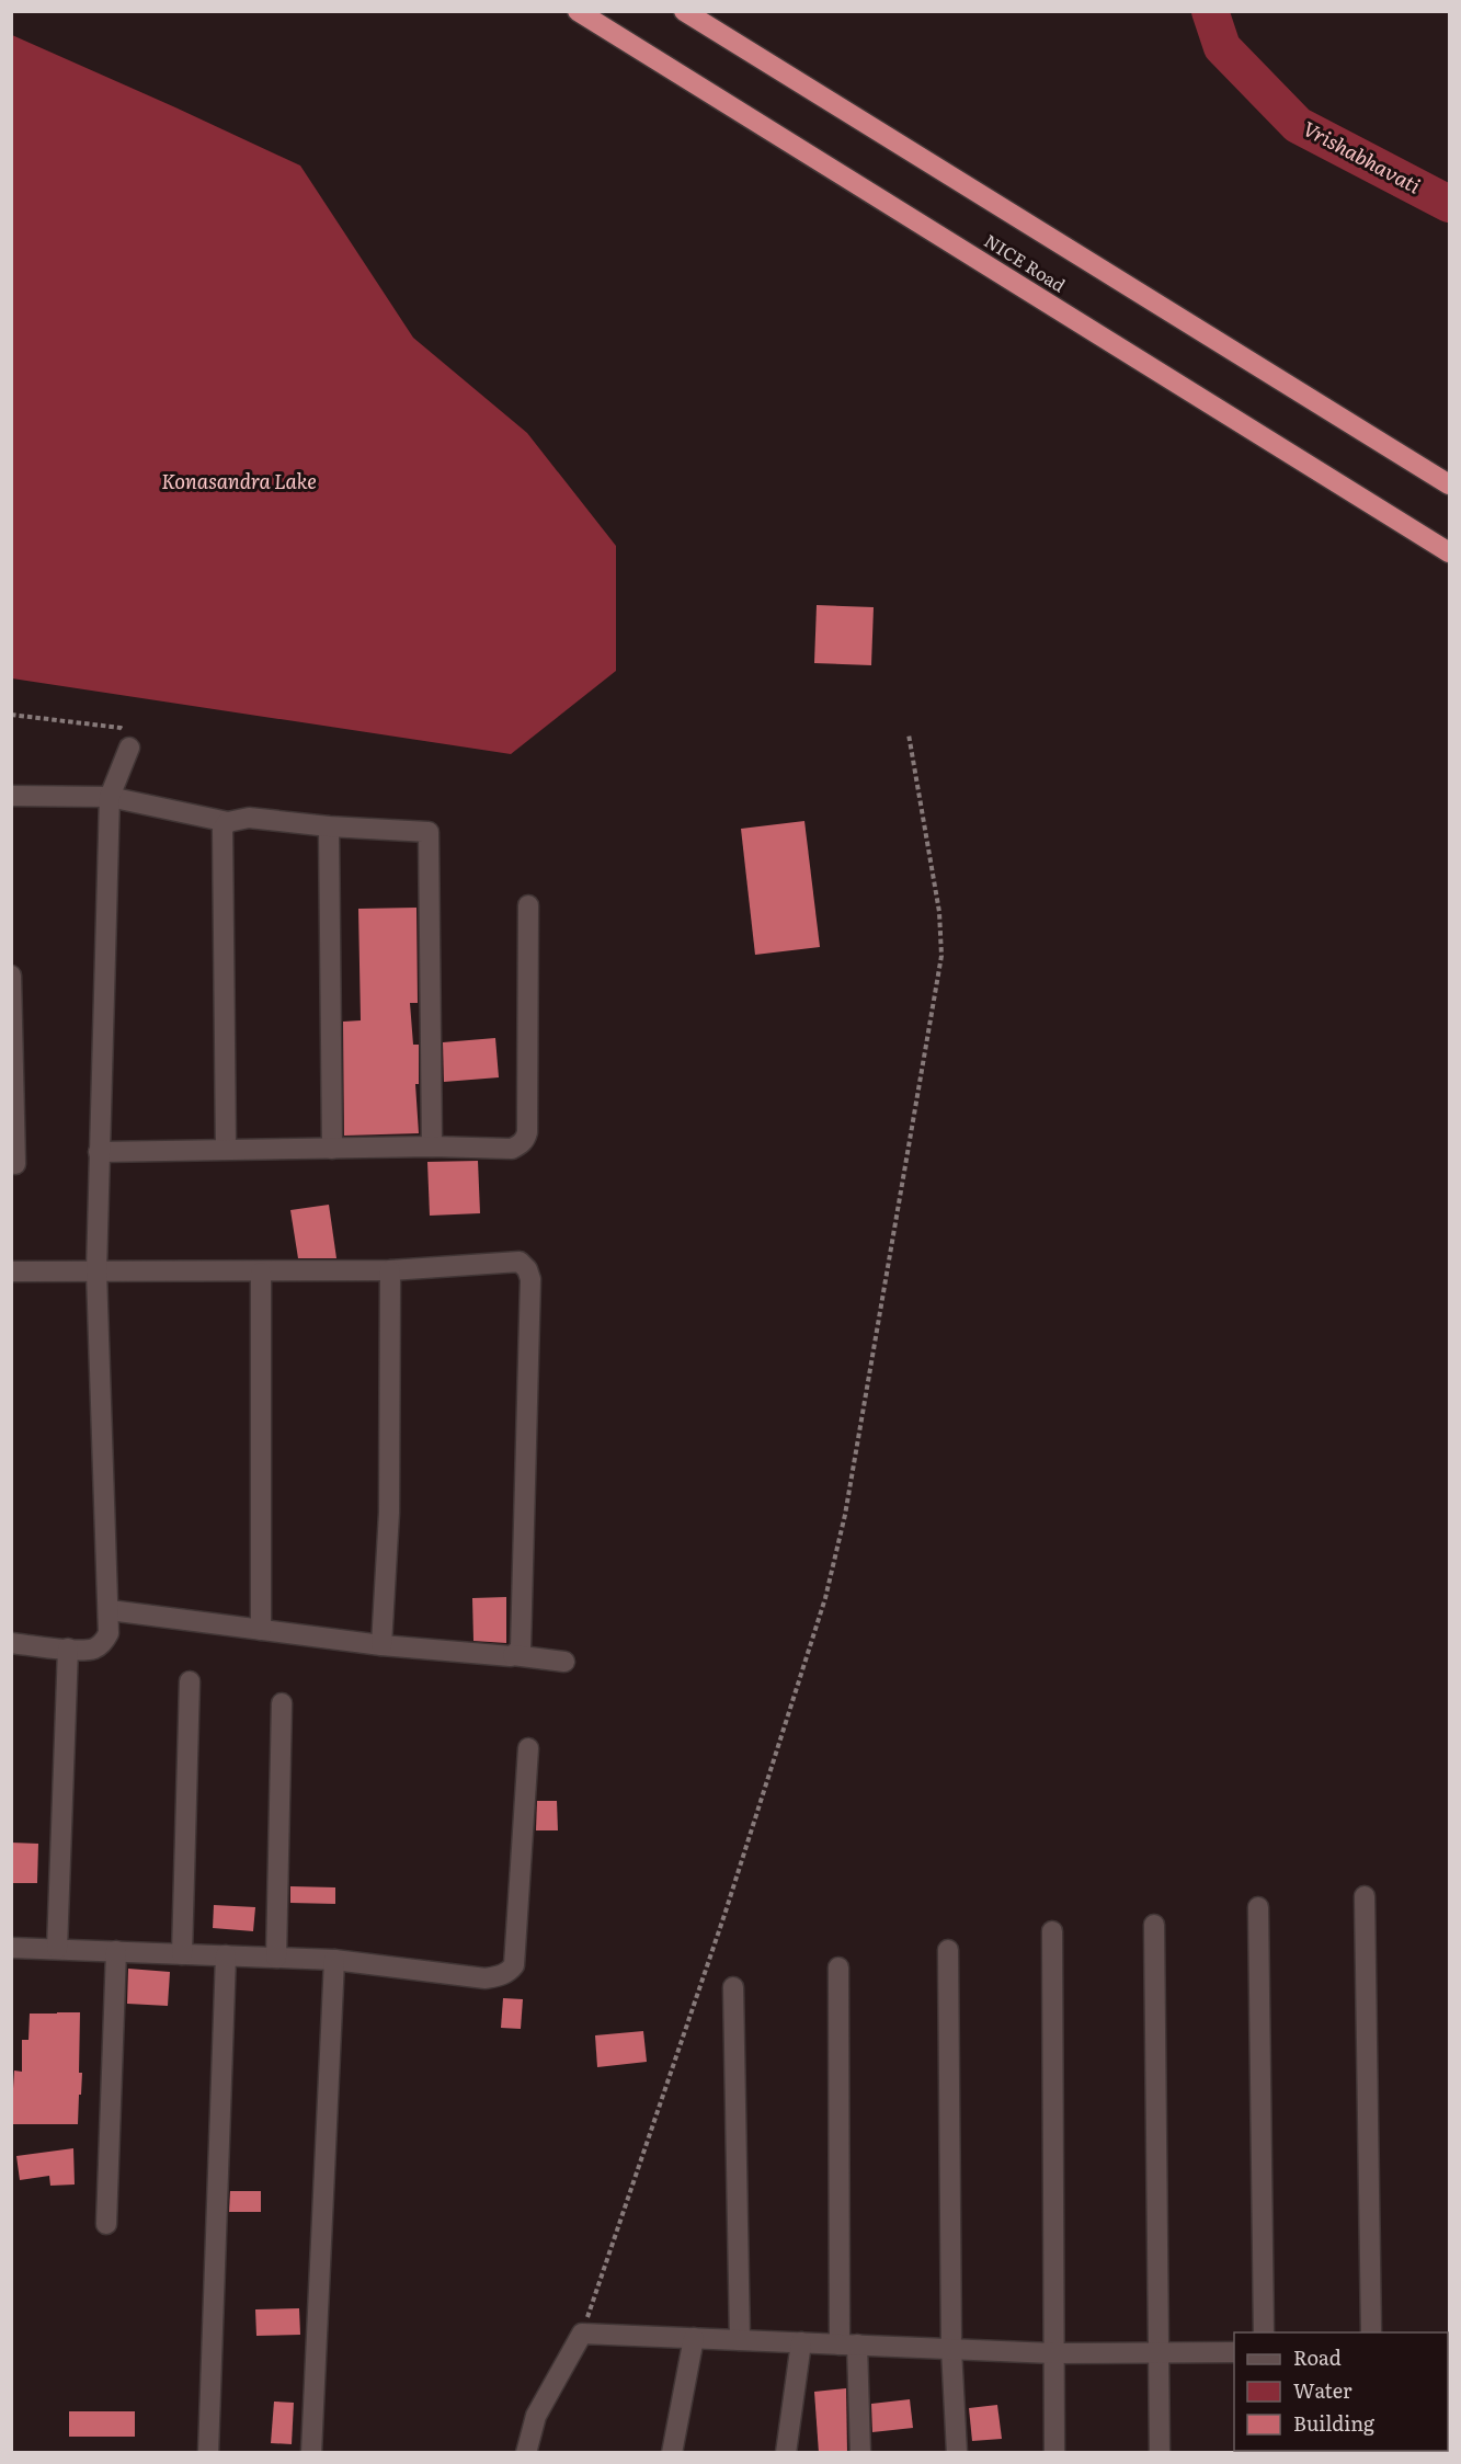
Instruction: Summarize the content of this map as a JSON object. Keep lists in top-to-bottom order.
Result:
{
  "streets": {
    "highway": ["NICE Road"]
  },
  "water": ["Vrishabhavati", "Konasandra Lake"],
  "legend": ["Road", "Water", "Building"]
}
